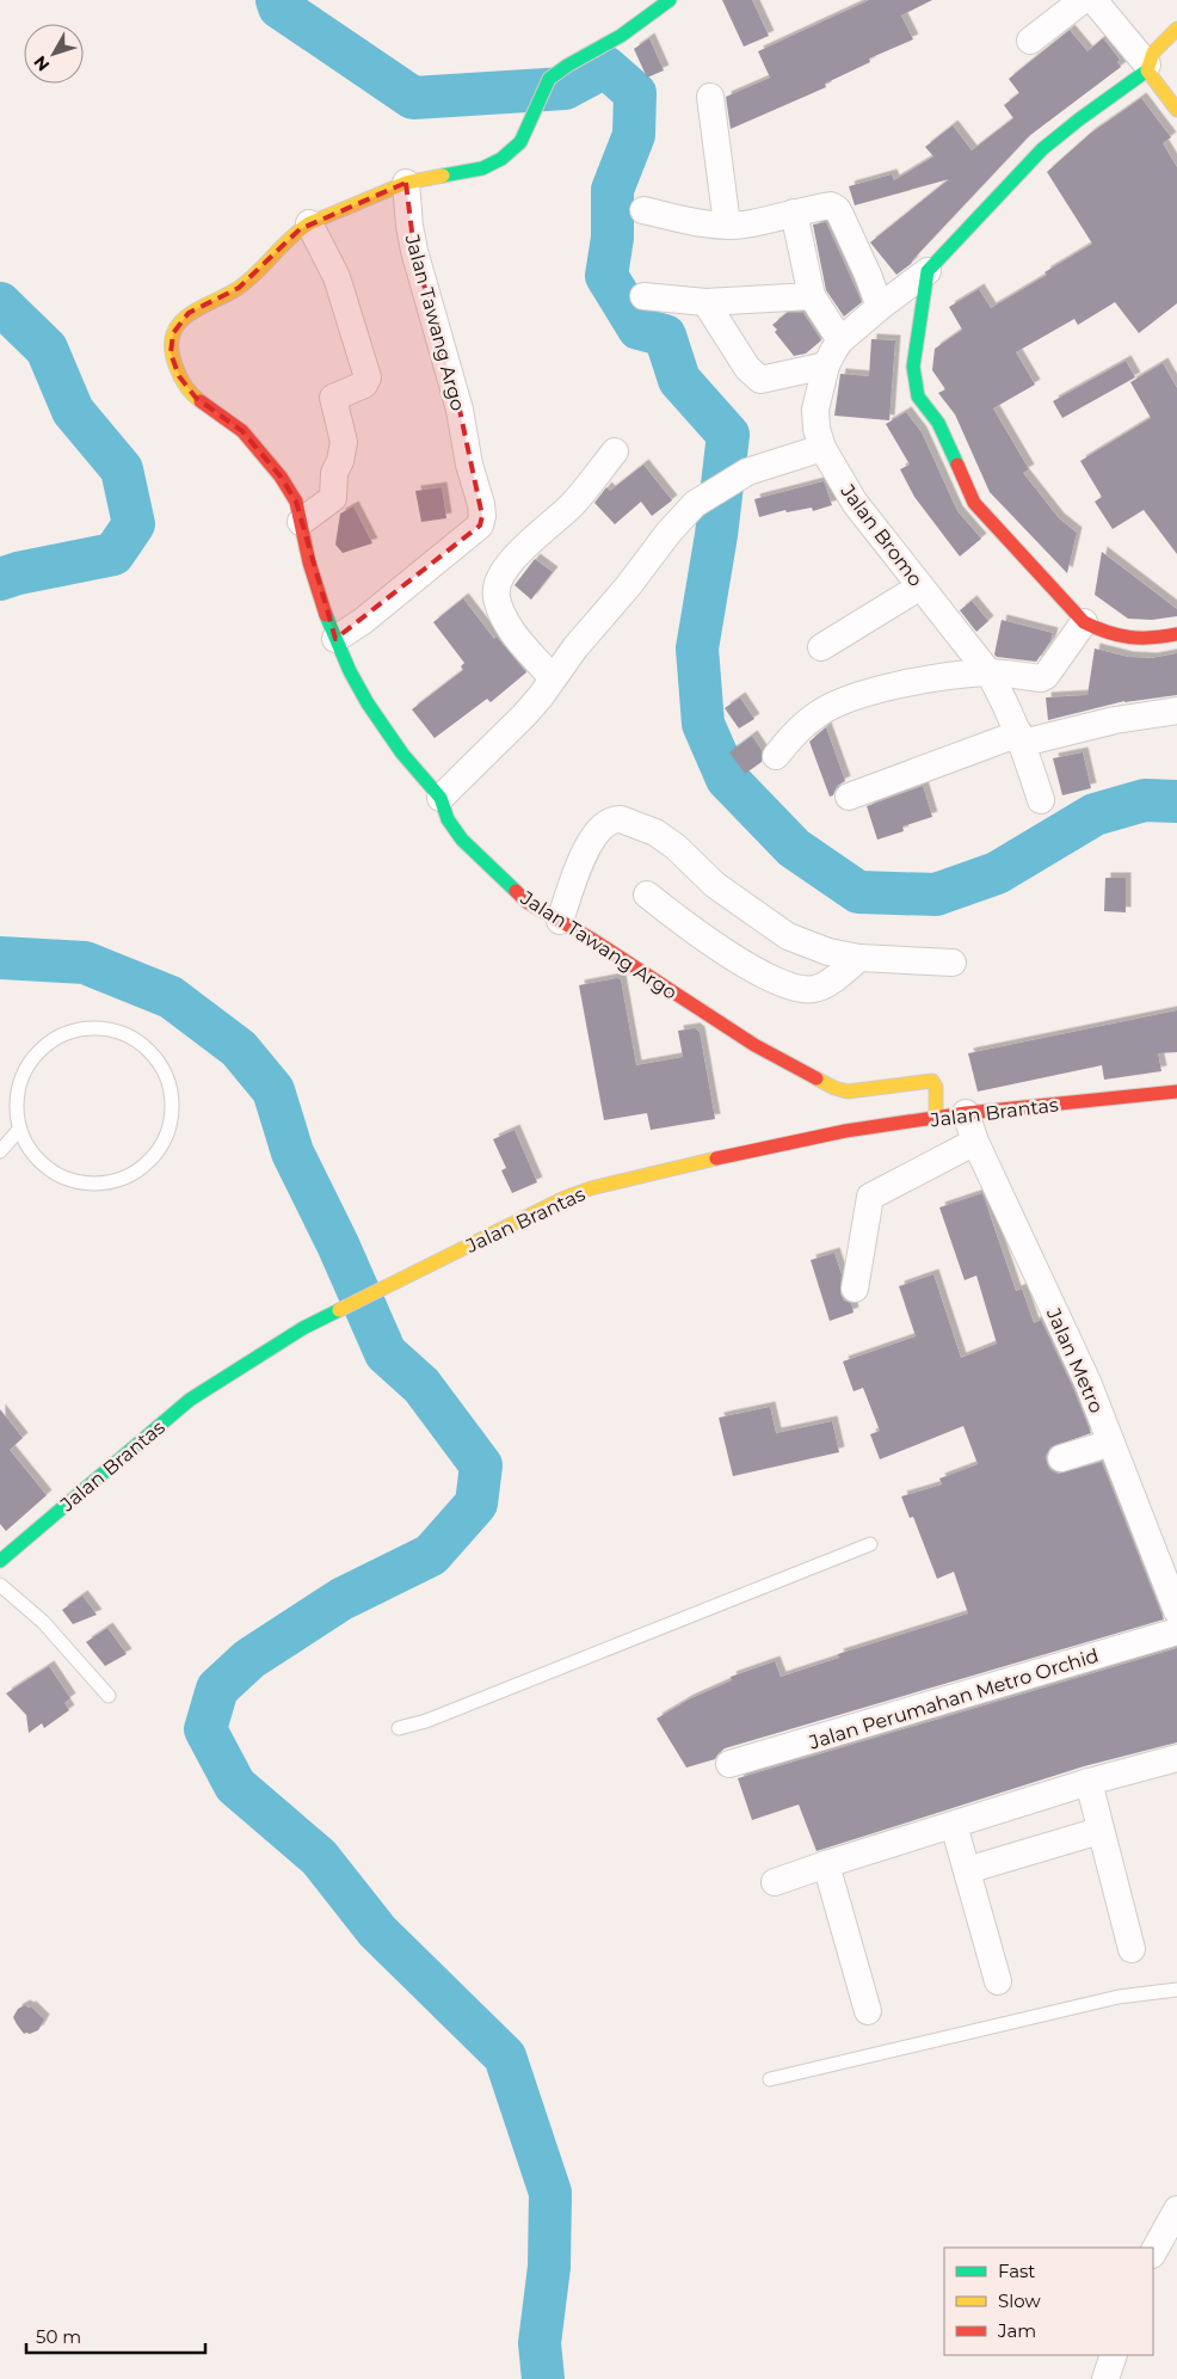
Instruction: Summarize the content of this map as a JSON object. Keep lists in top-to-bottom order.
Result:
{
  "streets": {
    "street": [
      "Jalan Tawang Argo",
      "Jalan Bromo",
      "Jalan Brantas",
      "Jalan Metro",
      "Jalan Perumahan Metro Orchid"
    ]
  },
  "crossings": [
    ["Jalan Tawang Argo", "Jalan Brantas"],
    ["Jalan Brantas", "Jalan Metro"]
  ],
  "legend": ["Fast", "Slow", "Jam"],
  "scale_bar": "50 m",
  "north": "bottom left"
}
